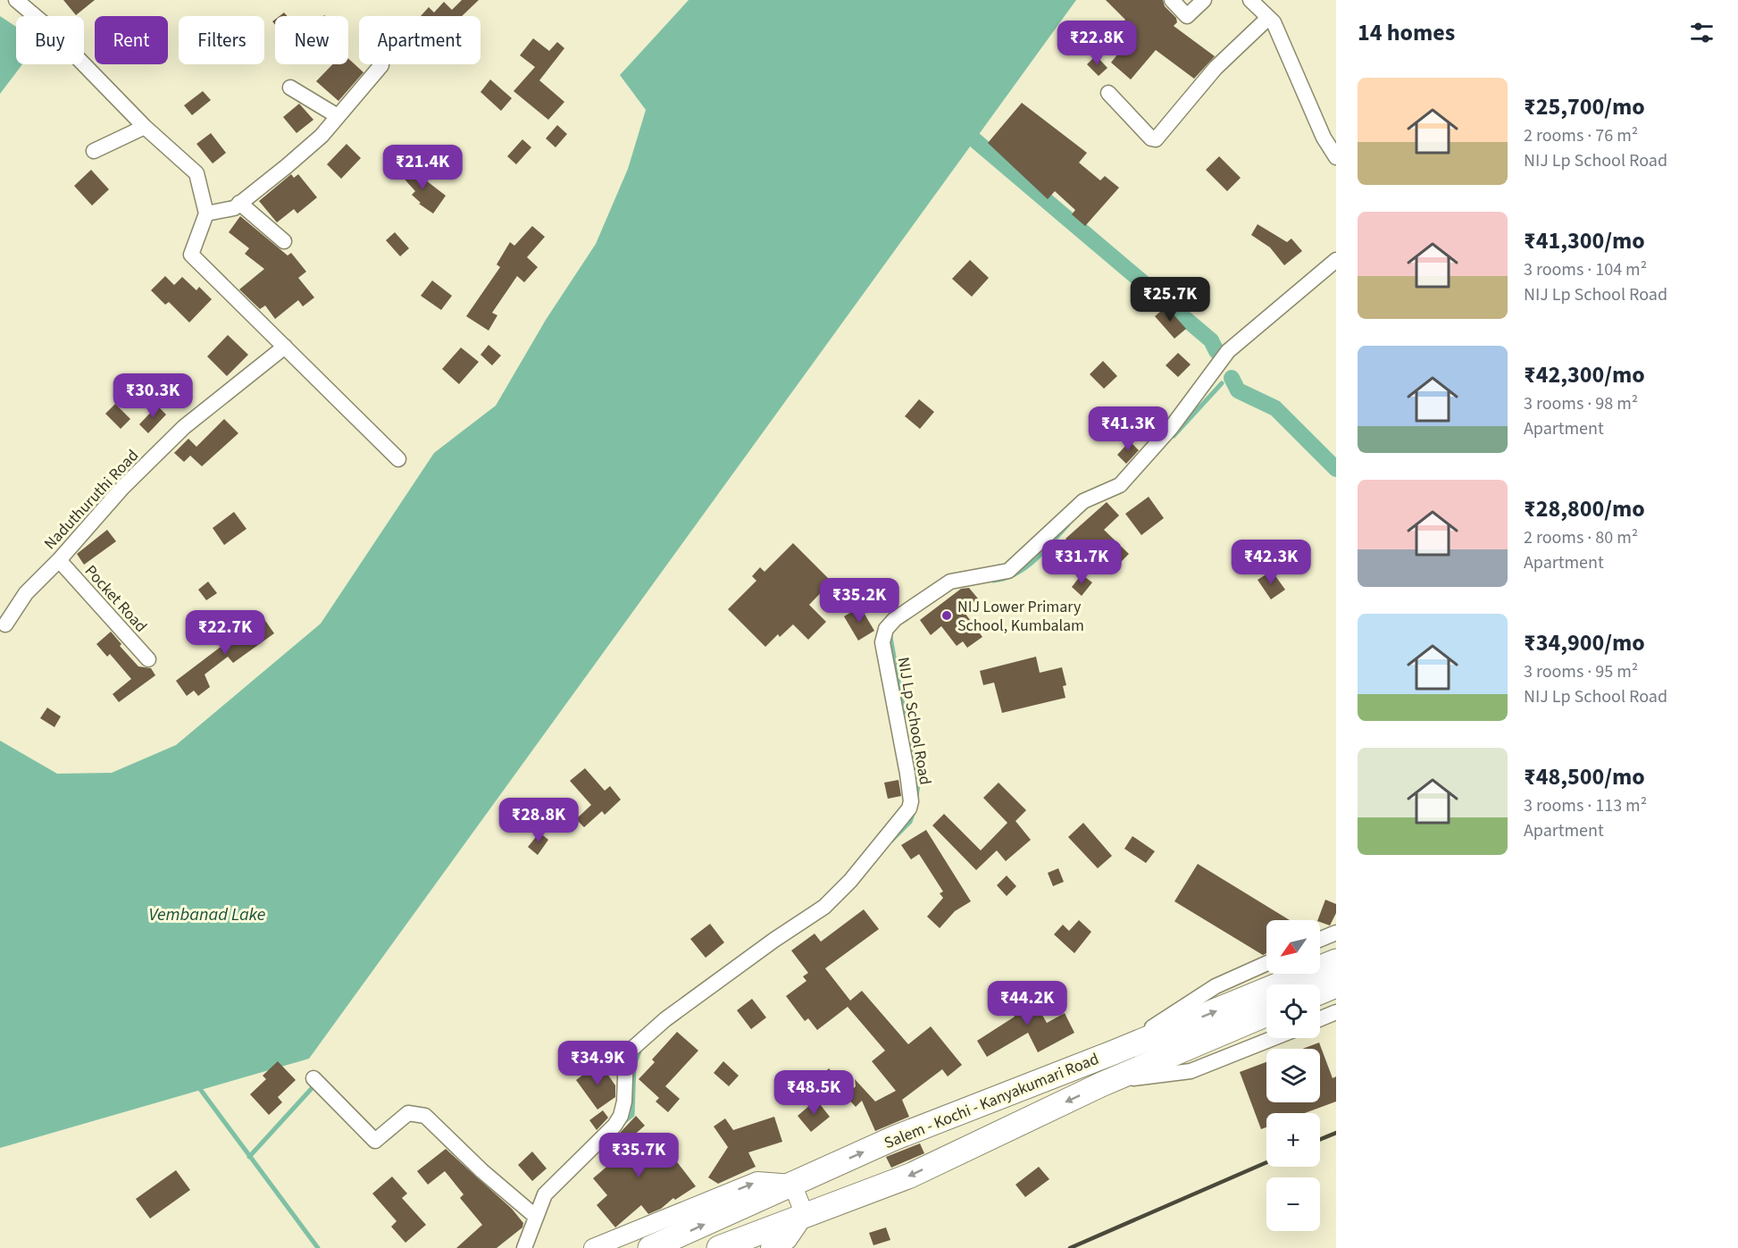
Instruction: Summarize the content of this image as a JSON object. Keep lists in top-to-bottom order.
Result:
{
  "streets": {
    "highway": ["Salem - Kochi - Kanyakumari Road"],
    "street": ["Naduthuruthi Road", "Pocket Road", "NIJ Lp School Road"]
  },
  "crossings": [
    ["Naduthuruthi Road", "Pocket Road"]
  ],
  "water": ["Vembanad Lake"],
  "places": ["NIJ Lower Primary School, Kumbalam"],
  "north": "bottom left",
  "page": {
    "heading": "14 homes",
    "chip": [
      "Buy",
      "Rent",
      "Filters",
      "New",
      "Apartment"
    ],
    "price": [
      "₹22.8K",
      "₹21.4K",
      "₹25.7K",
      "₹30.3K",
      "₹41.3K",
      "₹31.7K",
      "₹42.3K",
      "₹35.2K",
      "₹22.7K",
      "₹28.8K",
      "₹44.2K",
      "₹34.9K",
      "₹48.5K",
      "₹35.7K"
    ],
    "list": [
      {
        "name": "₹25,700/mo",
        "note": "2 rooms · 76 m² · NIJ Lp School Road"
      },
      {
        "name": "₹41,300/mo",
        "note": "3 rooms · 104 m² · NIJ Lp School Road"
      },
      {
        "name": "₹42,300/mo",
        "note": "3 rooms · 98 m² · Apartment"
      },
      {
        "name": "₹28,800/mo",
        "note": "2 rooms · 80 m² · Apartment"
      },
      {
        "name": "₹34,900/mo",
        "note": "3 rooms · 95 m² · NIJ Lp School Road"
      },
      {
        "name": "₹48,500/mo",
        "note": "3 rooms · 113 m² · Apartment"
      }
    ],
    "map_buttons": ["+", "−"]
  }
}
